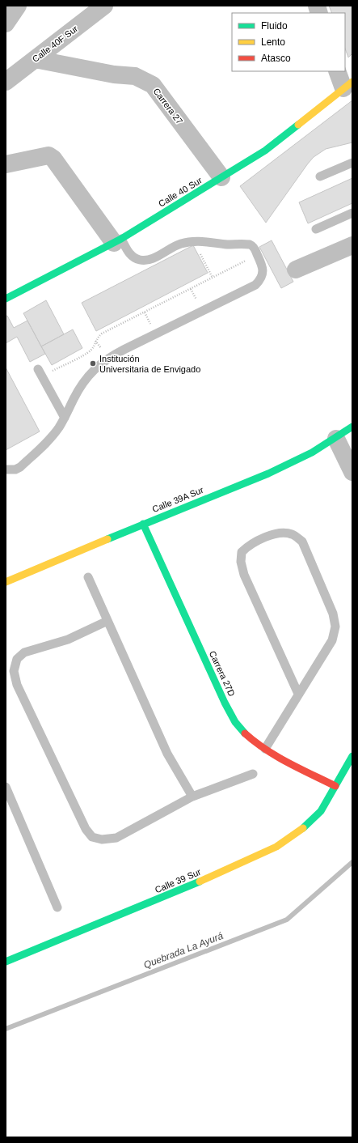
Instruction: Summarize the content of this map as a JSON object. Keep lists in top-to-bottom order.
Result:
{
  "streets": {
    "street": [
      "Calle 40F Sur",
      "Carrera 27",
      "Calle 40 Sur",
      "Calle 39A Sur",
      "Carrera 27D",
      "Calle 39 Sur"
    ]
  },
  "crossings": [
    ["Calle 40F Sur", "Carrera 27"],
    ["Carrera 27", "Calle 40 Sur"],
    ["Calle 39A Sur", "Carrera 27D"],
    ["Carrera 27D", "Calle 39 Sur"]
  ],
  "water": ["Quebrada La Ayurá"],
  "places": ["Institución Universitaria de Envigado"],
  "legend": ["Fluido", "Lento", "Atasco"]
}
